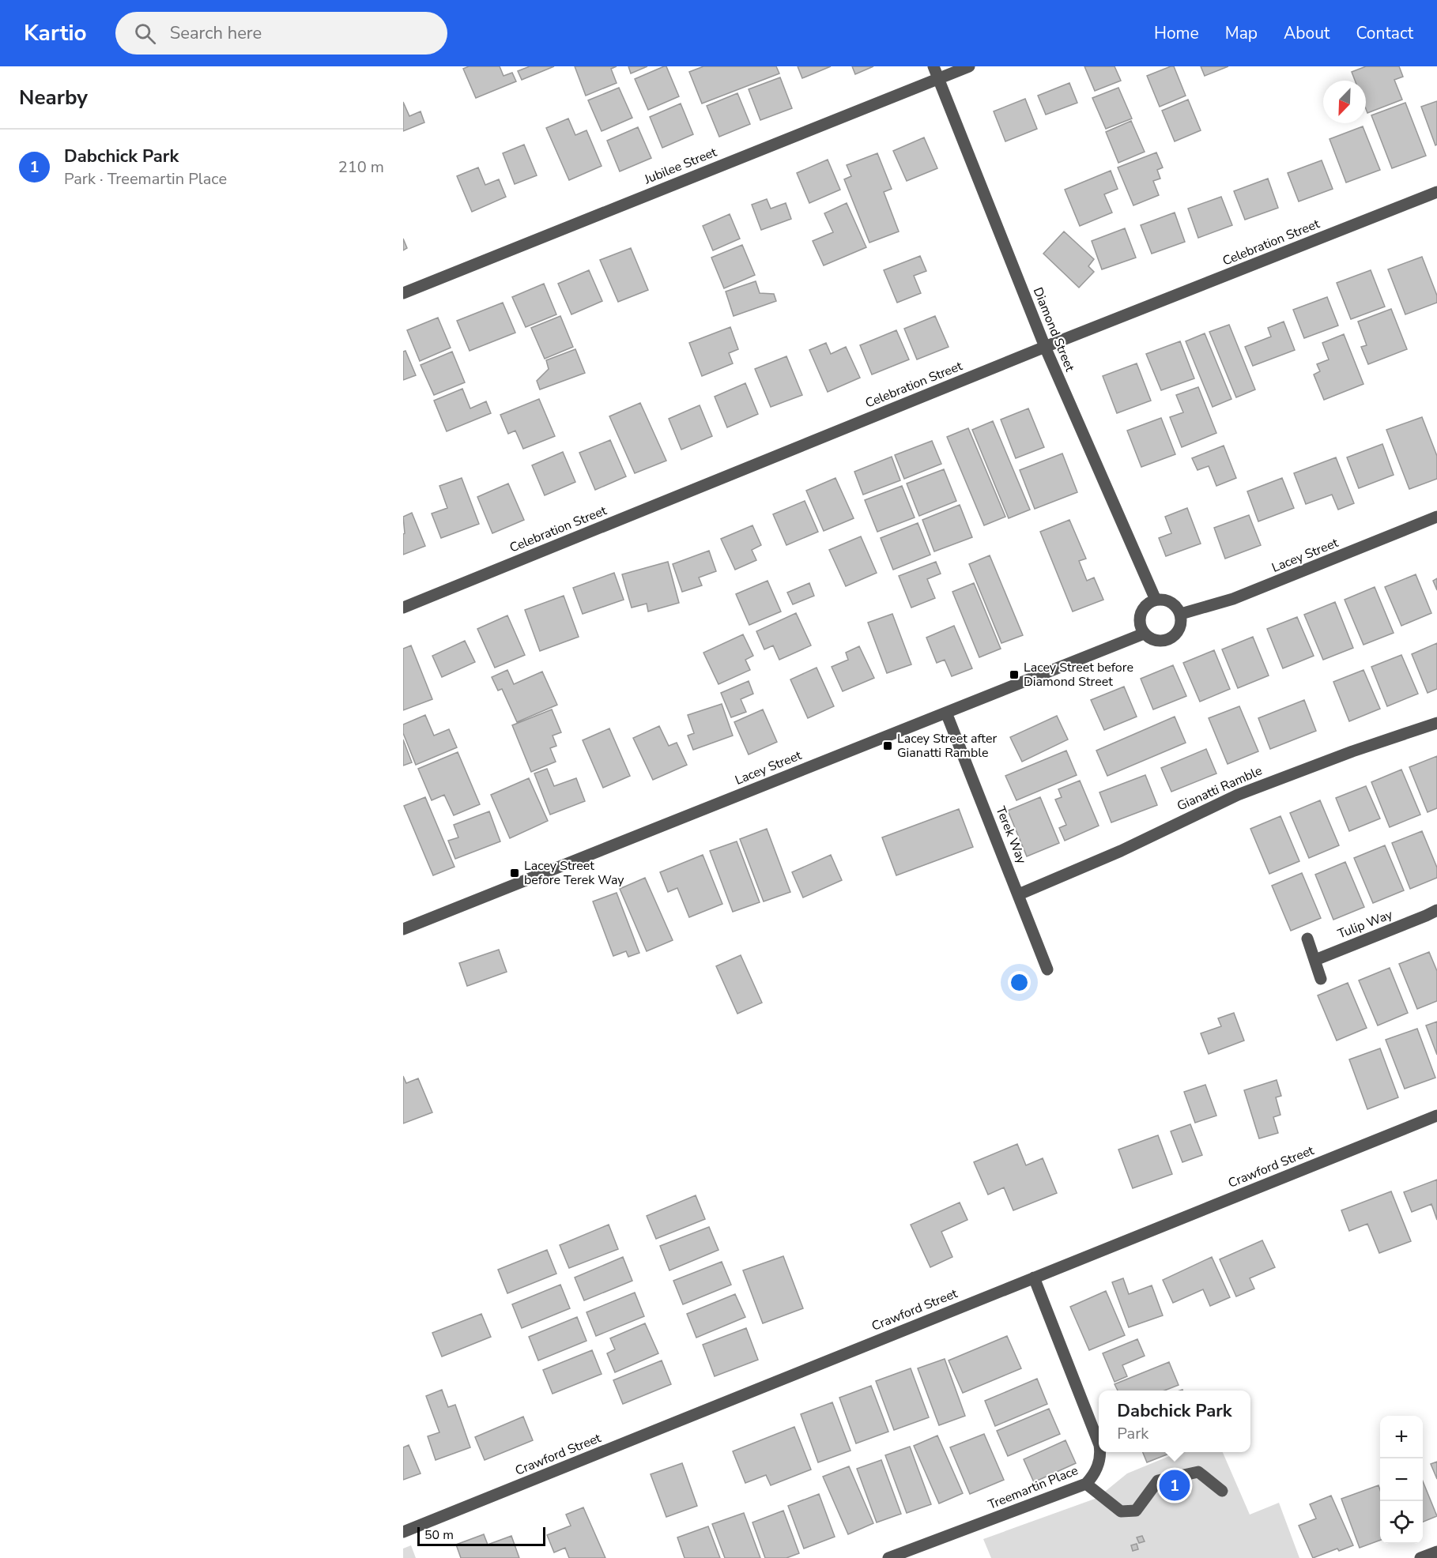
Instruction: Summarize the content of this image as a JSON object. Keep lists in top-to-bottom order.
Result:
{
  "streets": {
    "street": [
      "Jubilee Street",
      "Celebration Street",
      "Diamond Street",
      "Lacey Street",
      "Gianatti Ramble",
      "Terek Way",
      "Tulip Way",
      "Crawford Street",
      "Treemartin Place"
    ]
  },
  "crossings": [
    ["Jubilee Street", "Diamond Street"],
    ["Celebration Street", "Diamond Street"],
    ["Diamond Street", "Lacey Street"],
    ["Lacey Street", "Terek Way"],
    ["Gianatti Ramble", "Terek Way"],
    ["Crawford Street", "Treemartin Place"]
  ],
  "places": {
    "transit": ["Lacey Street before Diamond Street", "Lacey Street after Gianatti Ramble", "Lacey Street before Terek Way"]
  },
  "scale_bar": "50 m",
  "north": "bottom left",
  "page": {
    "header": "Kartio",
    "search": "Search here",
    "nav": [
      "Home",
      "Map",
      "About",
      "Contact"
    ],
    "heading": "Nearby",
    "list": [
      {
        "mark": "1",
        "name": "Dabchick Park",
        "note": "Park · Treemartin Place",
        "value": "210 m"
      }
    ],
    "popup": ["Dabchick Park", "Park"],
    "map_buttons": ["+", "−"],
    "pins": "1",
    "scale": "50 m"
  }
}
